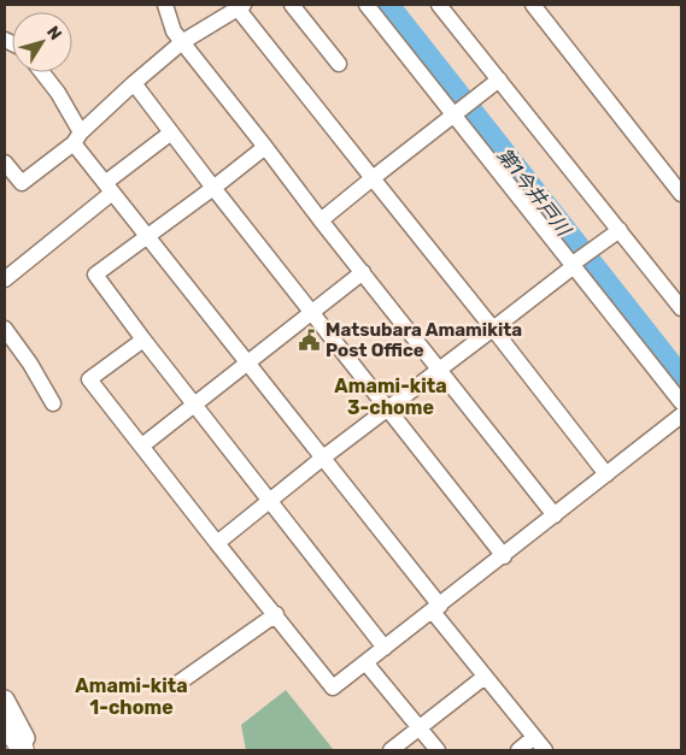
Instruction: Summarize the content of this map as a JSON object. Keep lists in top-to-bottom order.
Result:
{
  "districts": ["Amami-kita 3-chome", "Amami-kita 1-chome"],
  "water": ["第1今井戸川"],
  "places": {
    "public building": ["Matsubara Amamikita Post Office"]
  },
  "north": "top right"
}
